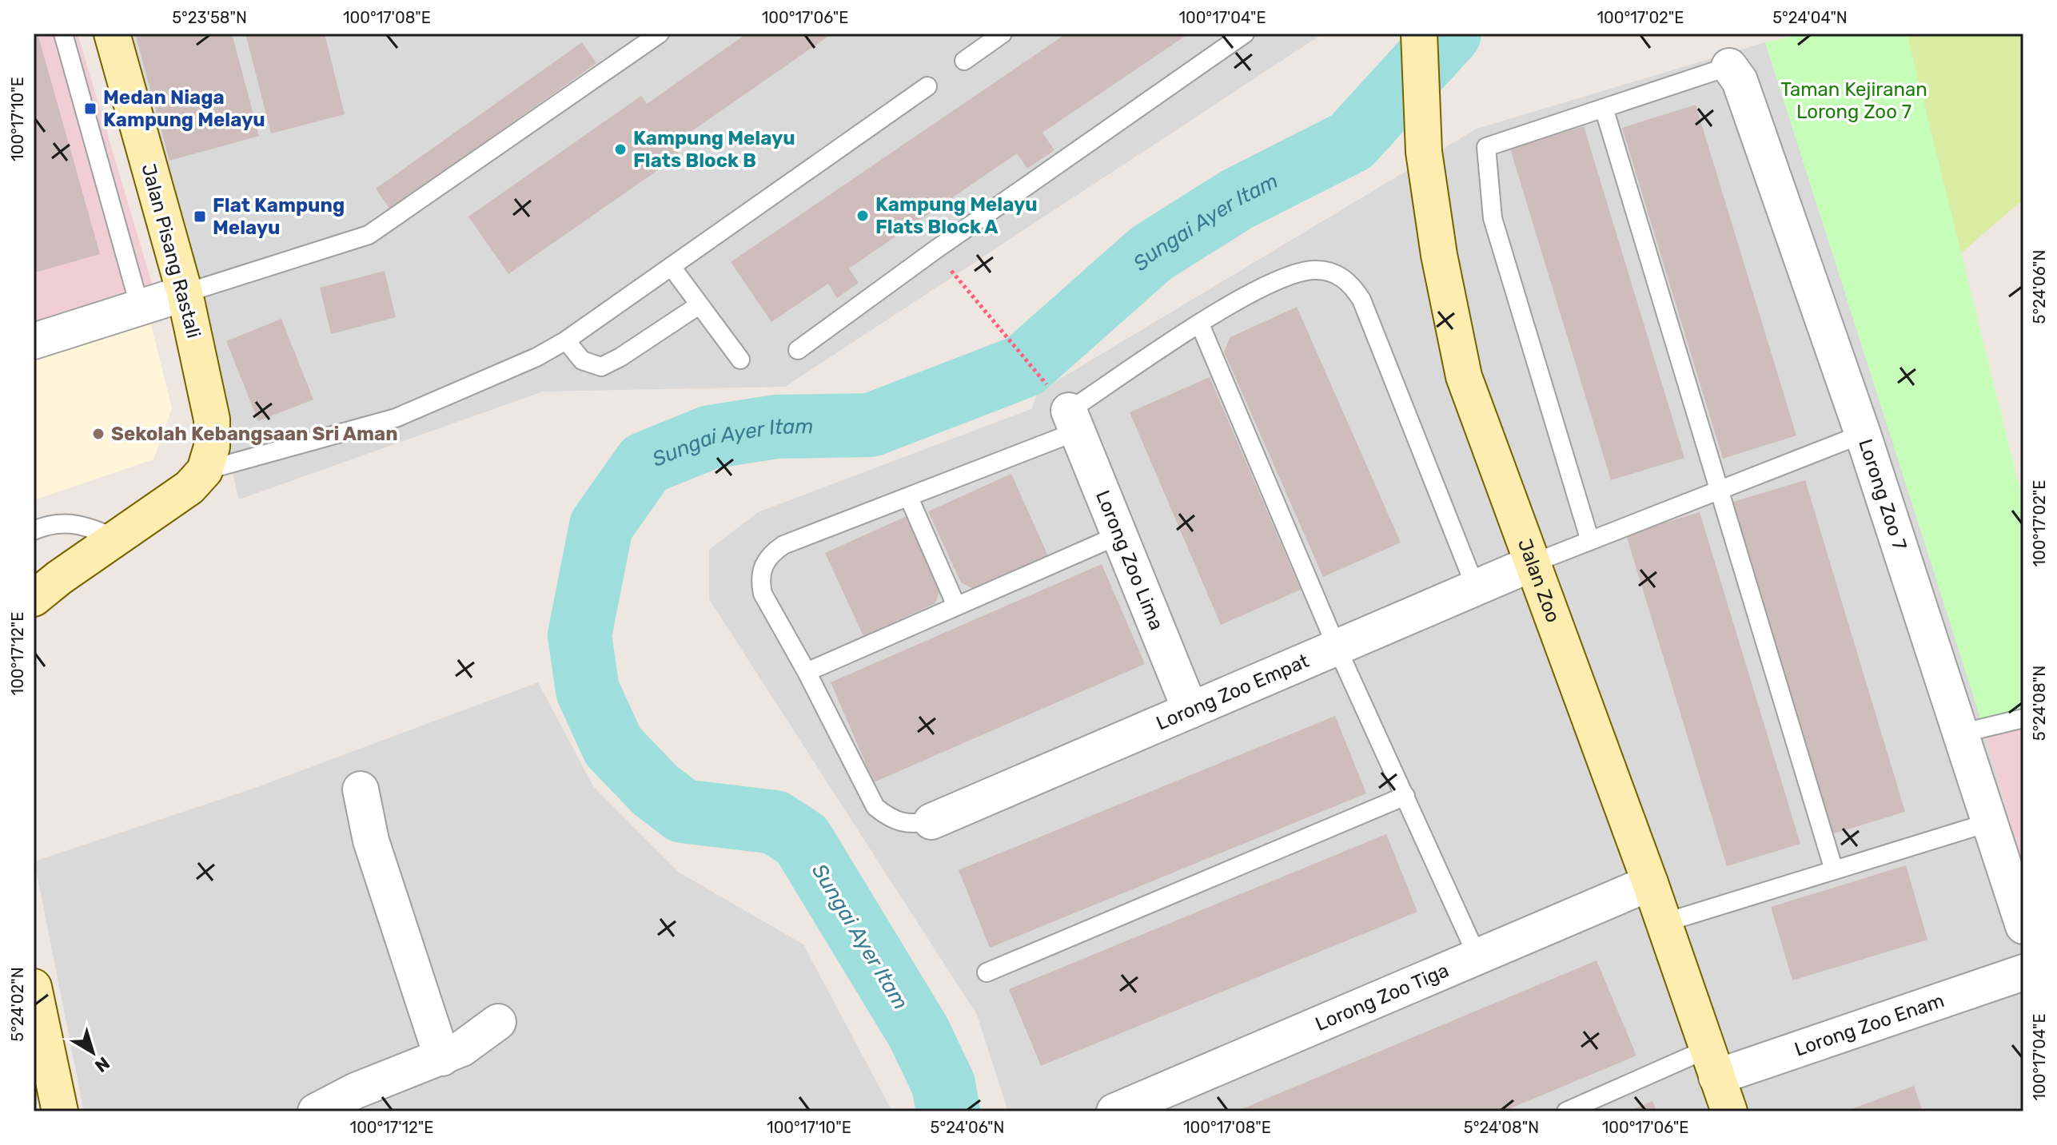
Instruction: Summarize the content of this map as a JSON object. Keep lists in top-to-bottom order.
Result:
{
  "streets": {
    "main road": ["Jalan Pisang Rastali", "Jalan Zoo"],
    "street": [
      "Lorong Zoo 7",
      "Lorong Zoo Lima",
      "Lorong Zoo Empat",
      "Lorong Zoo Tiga",
      "Lorong Zoo Enam"
    ]
  },
  "crossings": [
    ["Lorong Zoo Lima", "Lorong Zoo Empat"],
    ["Jalan Zoo", "Lorong Zoo Empat"],
    ["Jalan Zoo", "Lorong Zoo Tiga"],
    ["Jalan Zoo", "Lorong Zoo Enam"]
  ],
  "water": ["Sungai Ayer Itam"],
  "parks": ["Taman Kejiranan Lorong Zoo 7"],
  "places": {
    "transit": ["Medan Niaga Kampung Melayu", "Flat Kampung Melayu"],
    "other": ["Kampung Melayu Flats Block B", "Kampung Melayu Flats Block A", "Sekolah Kebangsaan Sri Aman"]
  },
  "north": "bottom right",
  "coordinates": [
    "5°23'58\"N",
    "100°17'08\"E",
    "100°17'06\"E",
    "100°17'04\"E",
    "100°17'02\"E",
    "5°24'04\"N",
    "100°17'10\"E",
    "5°24'06\"N",
    "100°17'12\"E",
    "5°24'08\"N",
    "5°24'02\"N"
  ]
}
